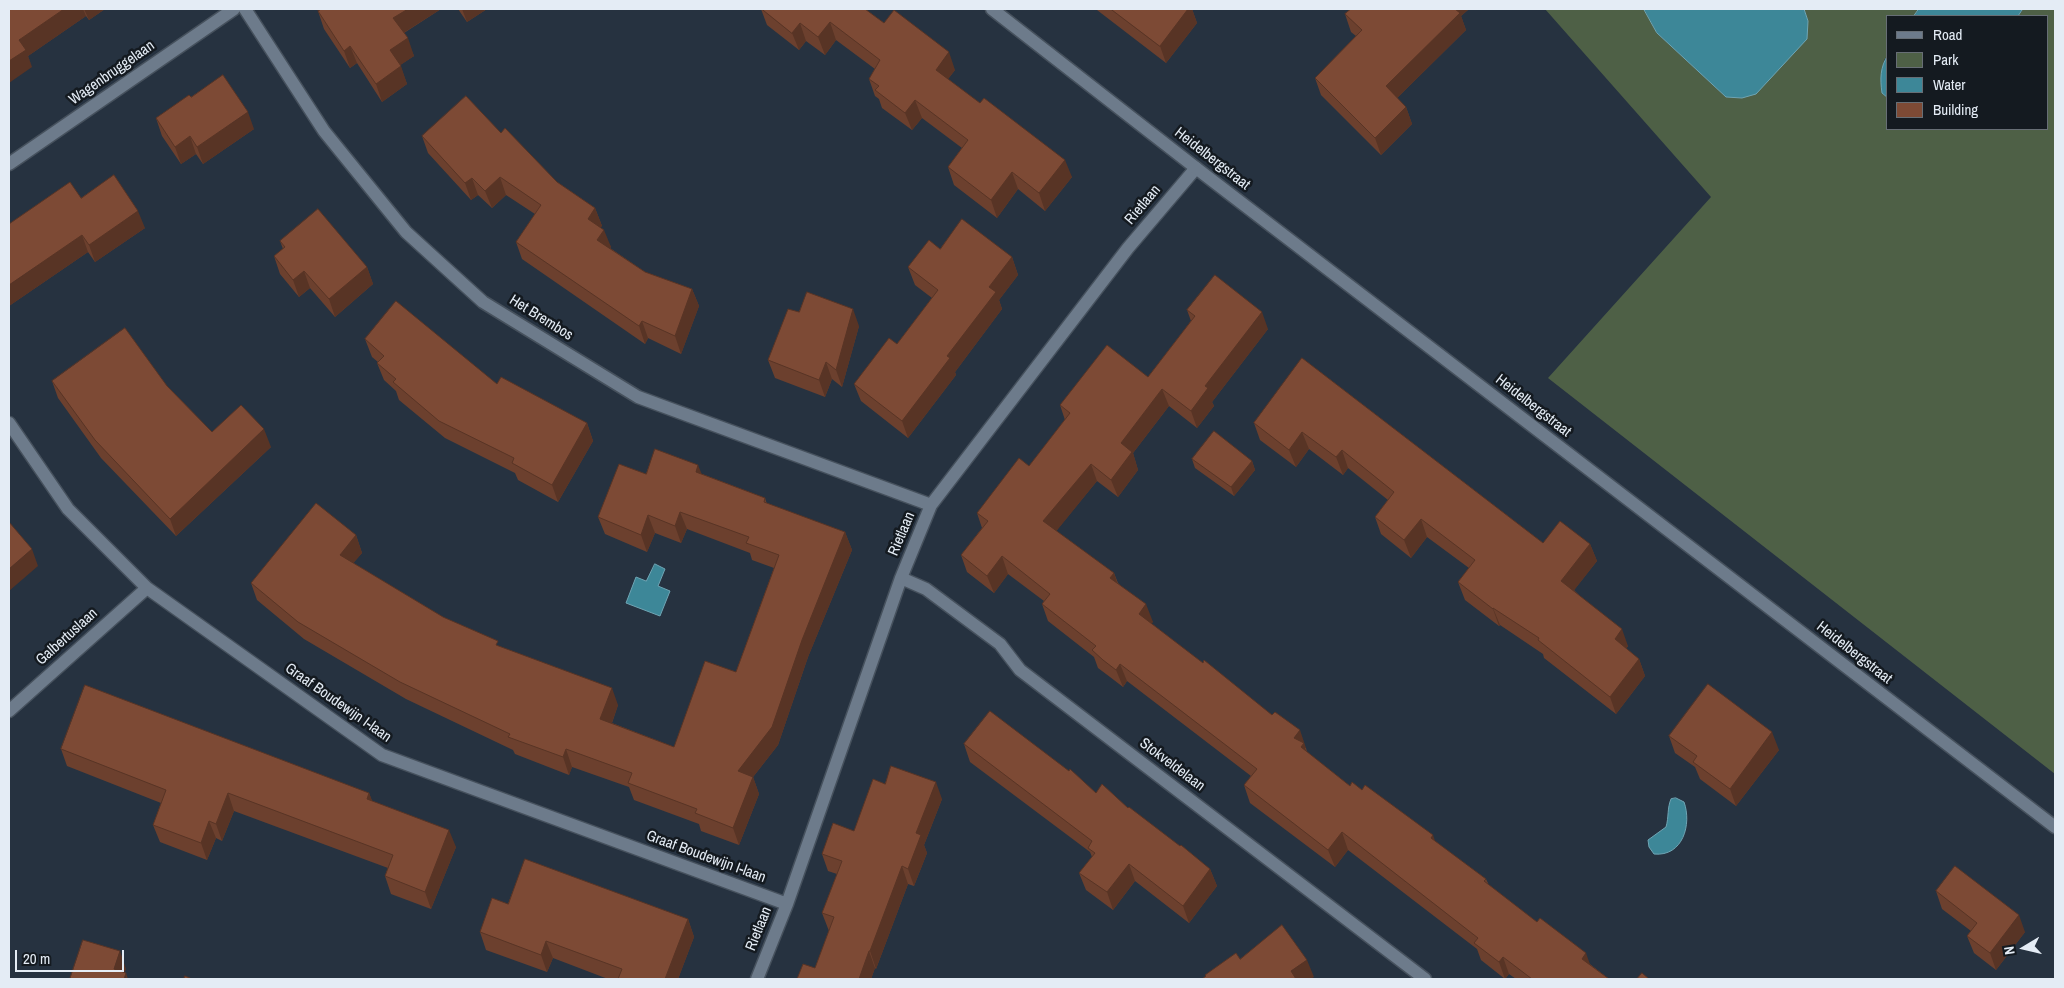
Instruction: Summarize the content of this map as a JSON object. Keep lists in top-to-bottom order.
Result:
{
  "streets": {
    "street": [
      "Wagenbruggelaan",
      "Heidelbergstraat",
      "Rietlaan",
      "Het Brembos",
      "Galbertuslaan",
      "Graaf Boudewijn I-laan",
      "Stokveldelaan"
    ]
  },
  "crossings": [
    ["Heidelbergstraat", "Rietlaan"],
    ["Rietlaan", "Het Brembos"],
    ["Rietlaan", "Graaf Boudewijn I-laan"],
    ["Rietlaan", "Stokveldelaan"],
    ["Galbertuslaan", "Graaf Boudewijn I-laan"]
  ],
  "legend": [
    "Road",
    "Park",
    "Water",
    "Building"
  ],
  "scale_bar": "20 m",
  "north": "left"
}
